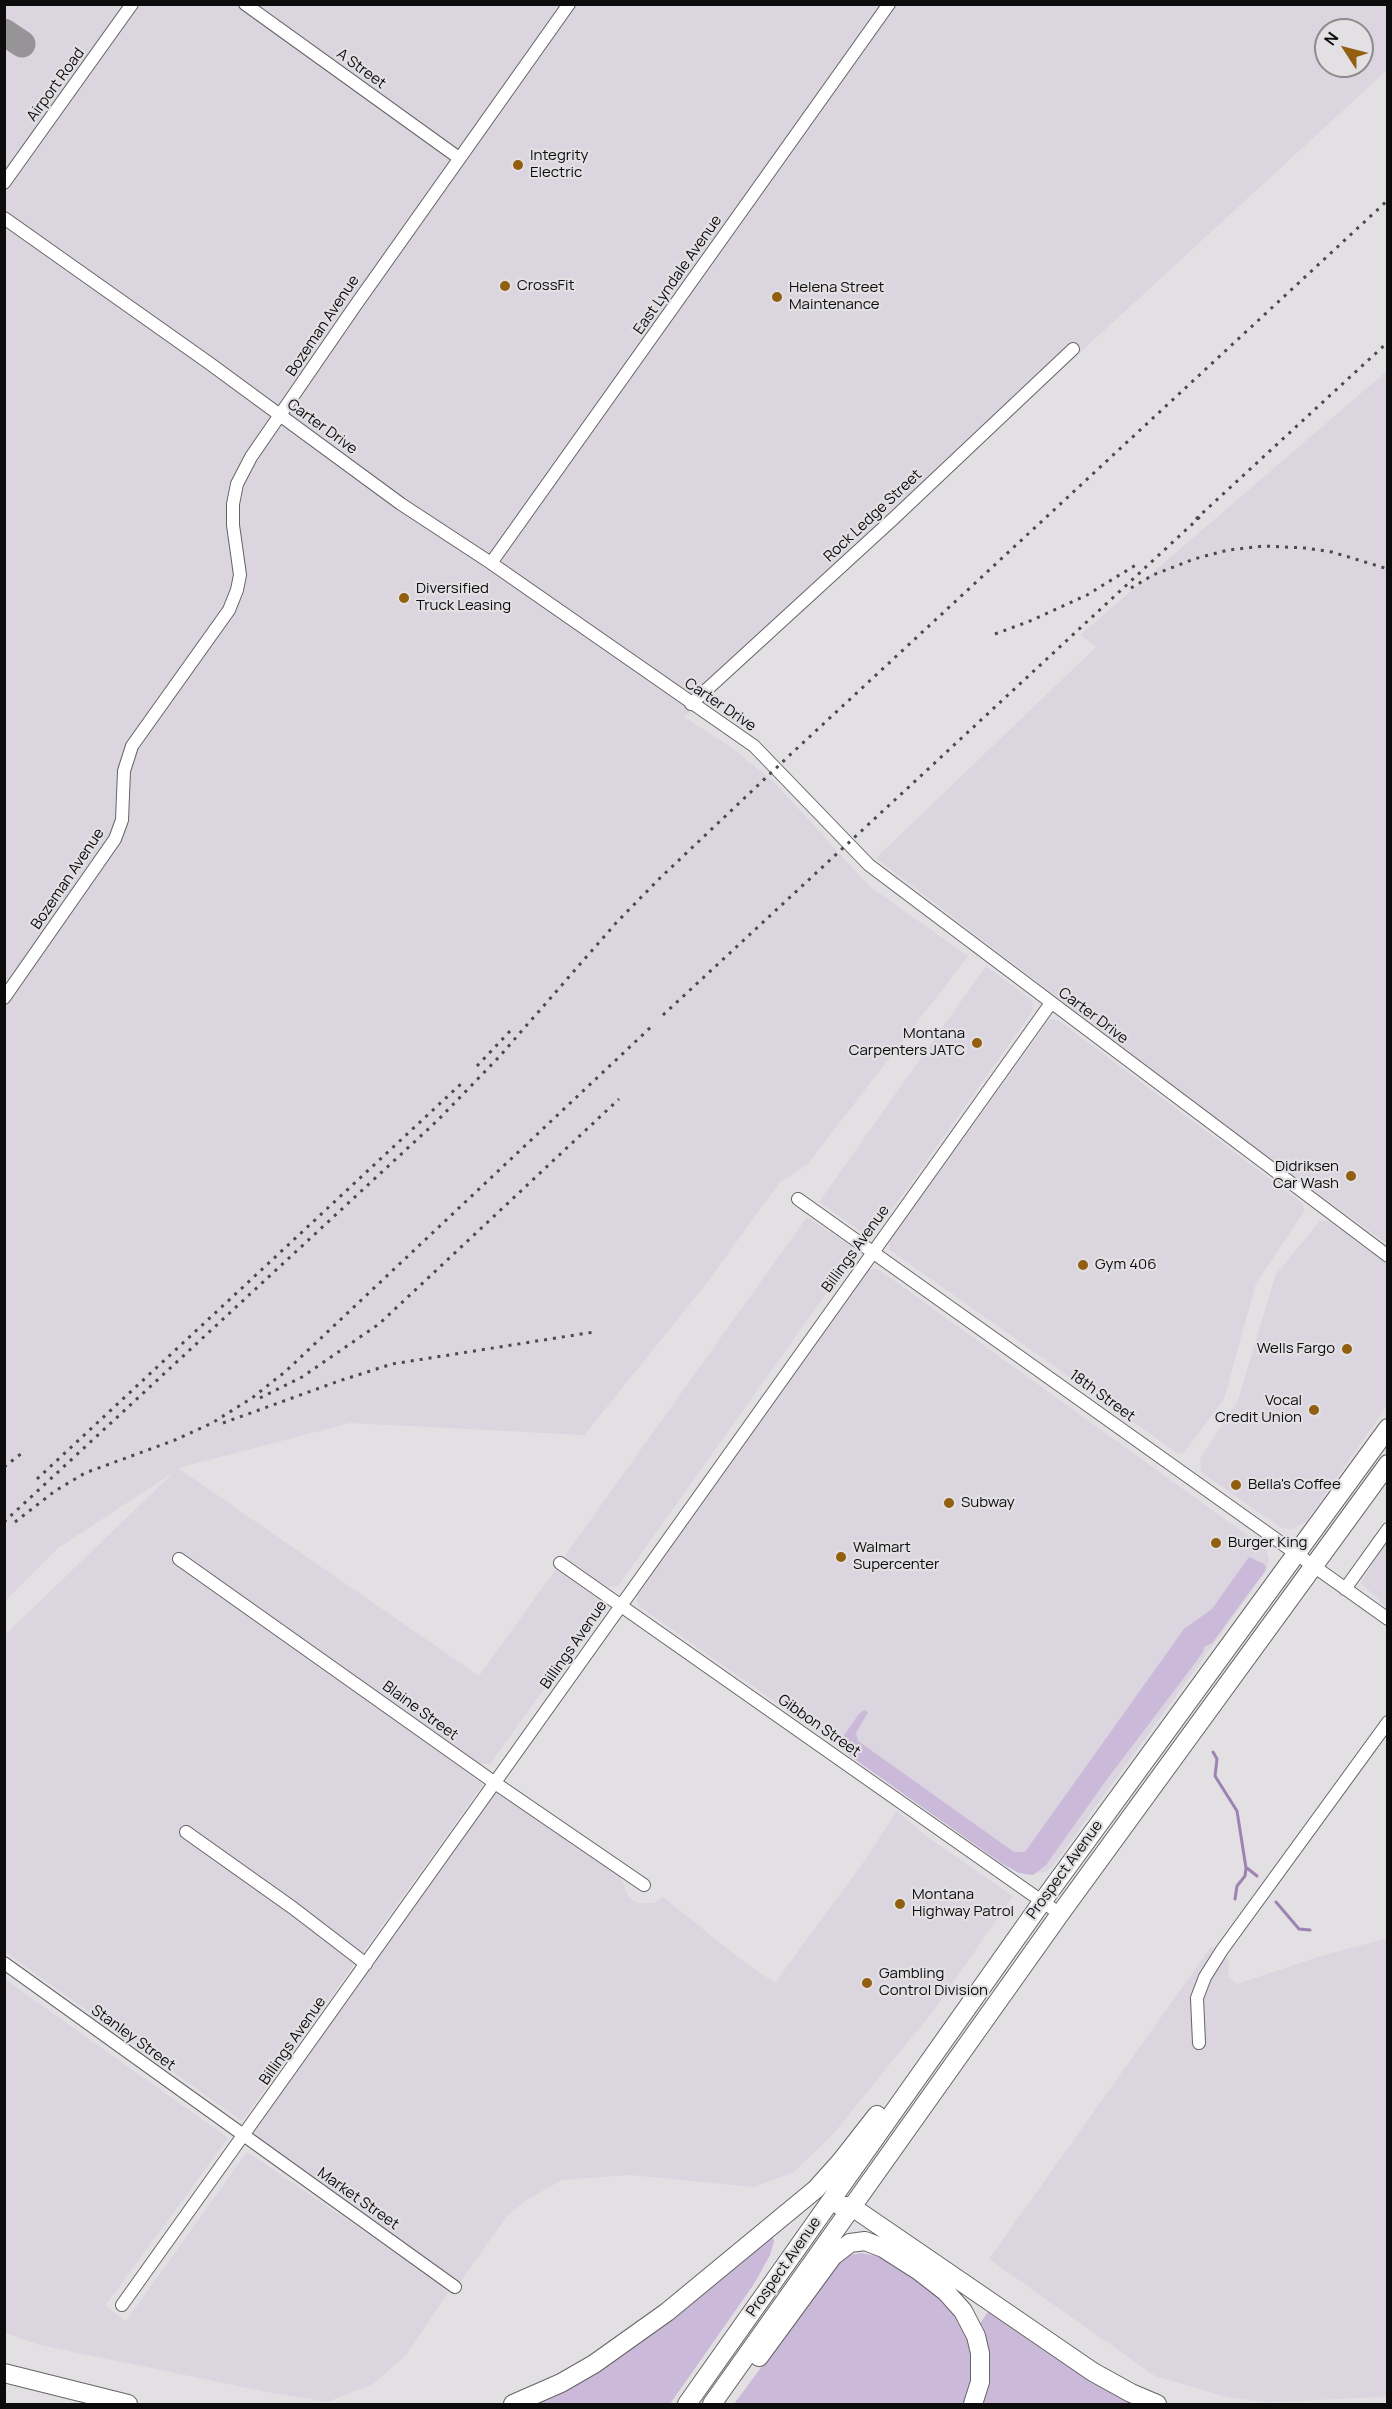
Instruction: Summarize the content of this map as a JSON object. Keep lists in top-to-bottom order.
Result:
{
  "streets": {
    "highway": ["Prospect Avenue"],
    "street": [
      "A Street",
      "Airport Road",
      "East Lyndale Avenue",
      "Bozeman Avenue",
      "Carter Drive",
      "Rock Ledge Street",
      "Billings Avenue",
      "18th Street",
      "Blaine Street",
      "Gibbon Street",
      "Stanley Street",
      "Market Street"
    ]
  },
  "crossings": [
    ["A Street", "Bozeman Avenue"],
    ["East Lyndale Avenue", "Carter Drive"],
    ["Bozeman Avenue", "Carter Drive"],
    ["Carter Drive", "Rock Ledge Street"],
    ["Carter Drive", "Billings Avenue"],
    ["Billings Avenue", "18th Street"],
    ["Billings Avenue", "Blaine Street"],
    ["Billings Avenue", "Gibbon Street"],
    ["Billings Avenue", "Stanley Street"],
    ["Billings Avenue", "Market Street"],
    ["18th Street", "Prospect Avenue"],
    ["Gibbon Street", "Prospect Avenue"],
    ["Stanley Street", "Market Street"]
  ],
  "places": [
    "Integrity Electric",
    "CrossFit",
    "Helena Street Maintenance",
    "Diversified Truck Leasing",
    "Montana Carpenters JATC",
    "Didriksen Car Wash",
    "Gym 406",
    "Wells Fargo",
    "Vocal Credit Union",
    "Bella's Coffee",
    "Subway",
    "Burger King",
    "Walmart Supercenter",
    "Montana Highway Patrol",
    "Gambling Control Division"
  ],
  "north": "top left"
}
